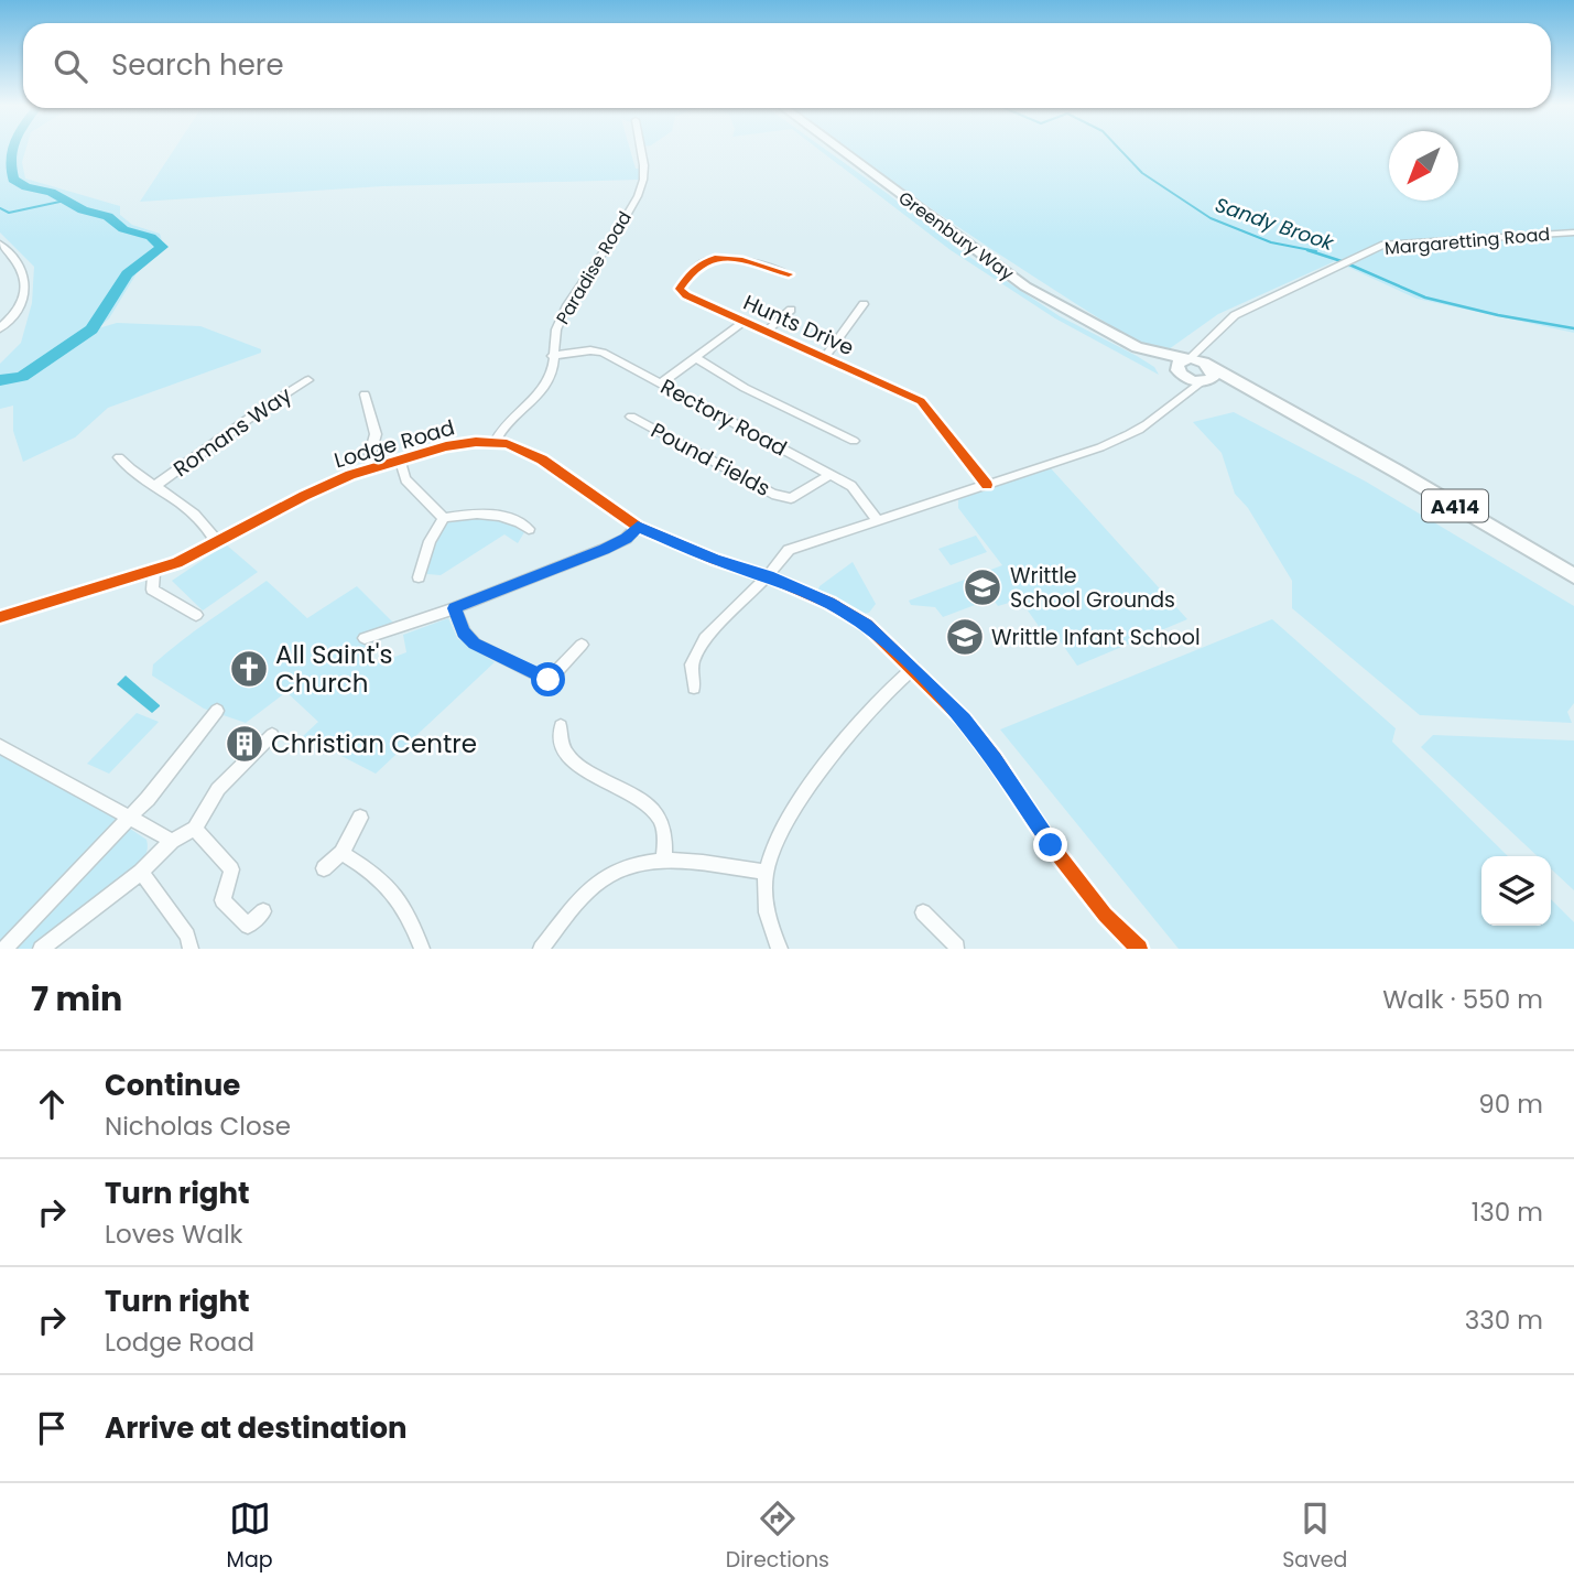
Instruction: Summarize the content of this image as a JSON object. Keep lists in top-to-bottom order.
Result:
{
  "streets": {
    "highway": ["Greenbury Way", "A414"],
    "street": [
      "Margaretting Road",
      "Paradise Road",
      "Hunts Drive",
      "Rectory Road",
      "Romans Way",
      "Lodge Road",
      "Pound Fields"
    ]
  },
  "crossings": [
    ["Greenbury Way", "Margaretting Road"],
    ["Greenbury Way", "A414"],
    ["Paradise Road", "Rectory Road"],
    ["Paradise Road", "Lodge Road"],
    ["Rectory Road", "Pound Fields"],
    ["Romans Way", "Lodge Road"]
  ],
  "water": ["Sandy Brook"],
  "places": {
    "school or university": ["Writtle School Grounds", "Writtle Infant School"],
    "church": ["All Saint's Church"],
    "building": ["Christian Centre"]
  },
  "north": "bottom left",
  "page": {
    "search": "Search here",
    "heading": ["7 min", "Walk · 550 m"],
    "list": [
      ["Continue", "Nicholas Close", "90 m"],
      ["Turn right", "Loves Walk", "130 m"],
      ["Turn right", "Lodge Road", "330 m"],
      "Arrive at destination"
    ],
    "nav": ["Map", "Directions", "Saved"]
  }
}
